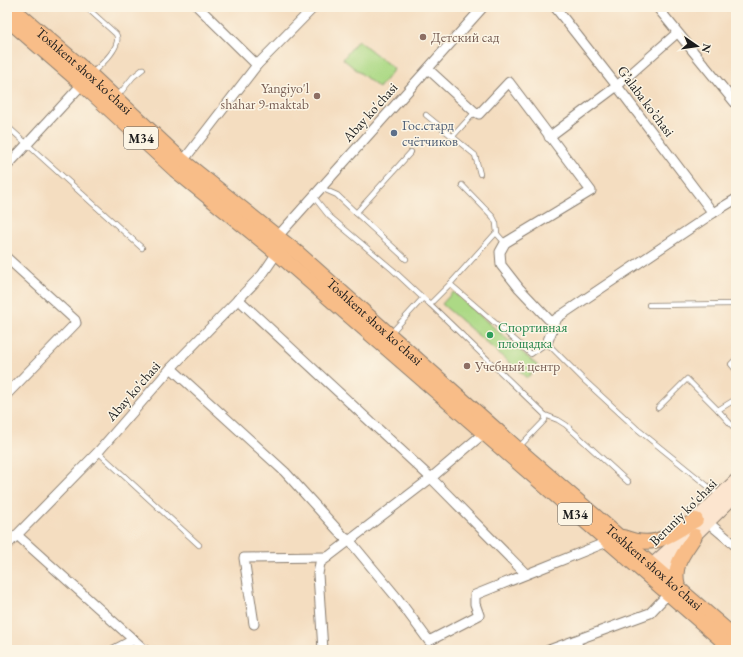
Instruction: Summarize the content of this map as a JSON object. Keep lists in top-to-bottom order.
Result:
{
  "streets": {
    "main road": ["Toshkent shox ko'chasi", "M34", "Beruniy ko'chasi"],
    "street": ["G’alaba ko’chasi", "Abay ko'chasi"]
  },
  "crossings": [
    ["Toshkent shox ko'chasi", "Abay ko'chasi"],
    ["Toshkent shox ko'chasi", "M34"],
    ["Toshkent shox ko'chasi", "Beruniy ko'chasi"],
    ["Abay ko'chasi", "M34"]
  ],
  "places": [
    "Детский сад",
    "Yangiyo'l shahar 9-maktab",
    "Гос.стард счётчиков",
    "Спортивная площадка",
    "Учебный центр"
  ],
  "north": "right"
}
